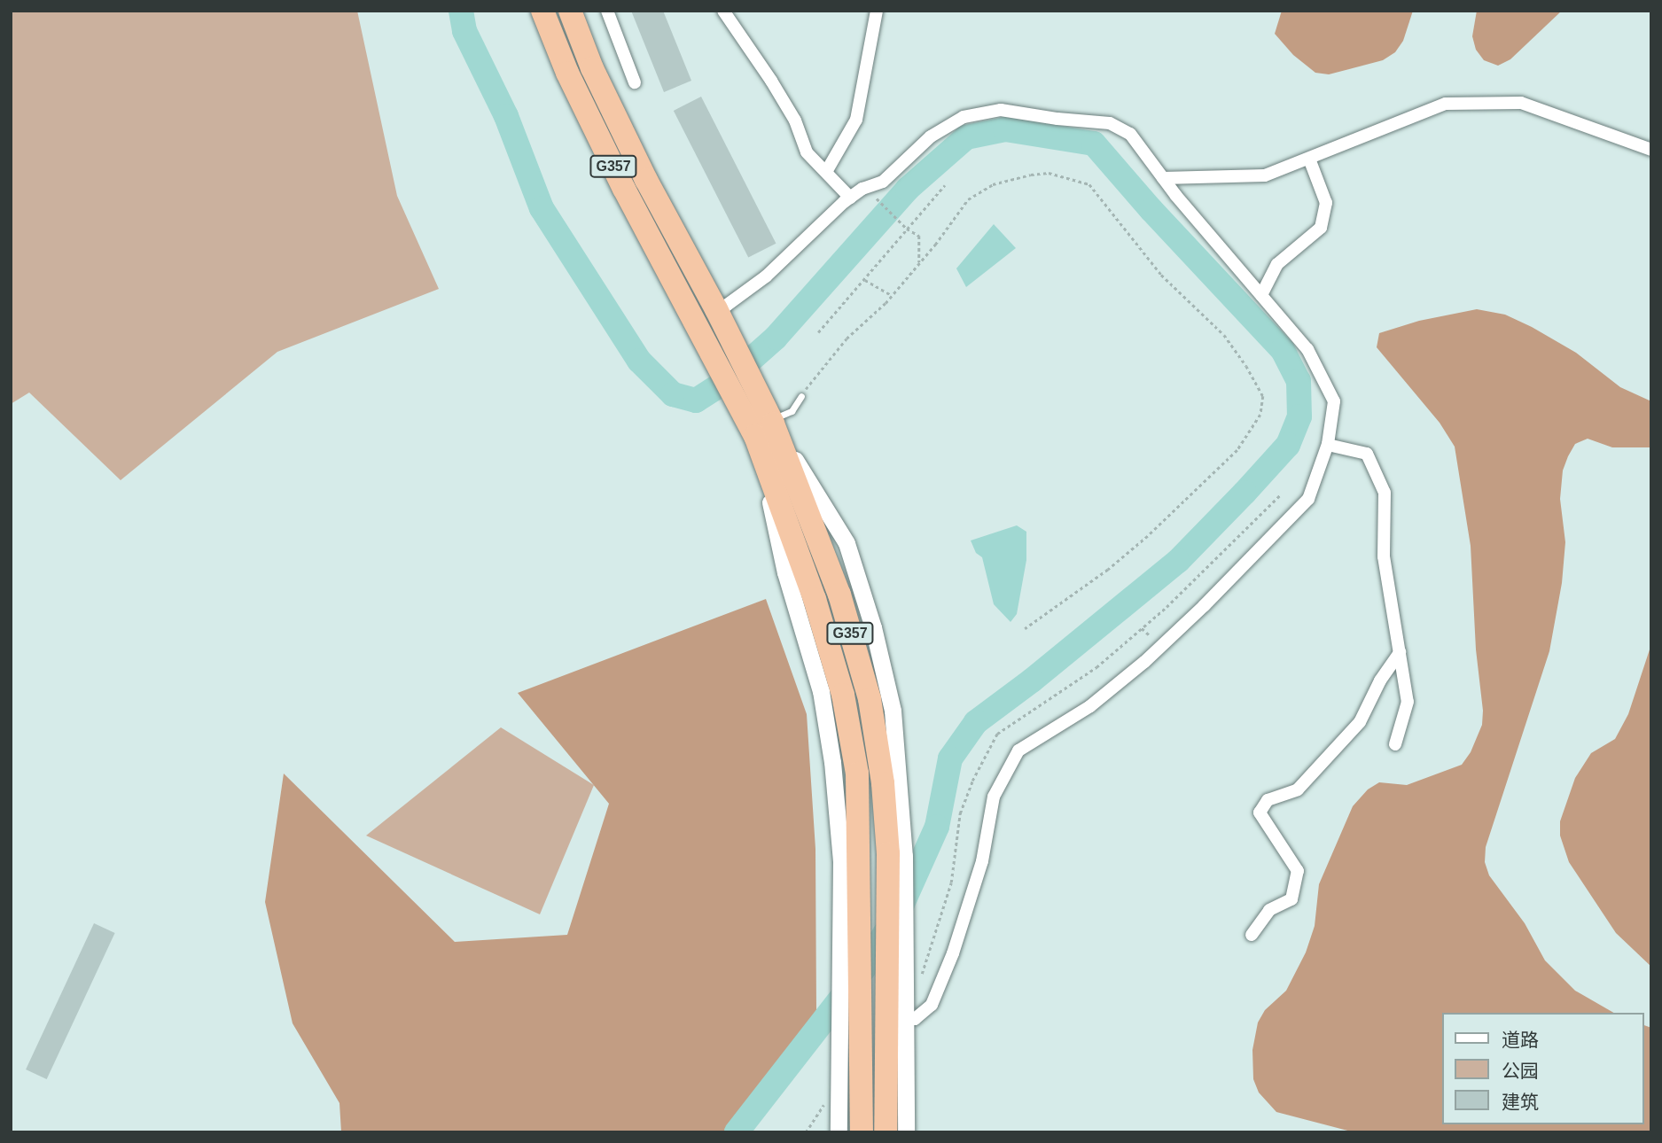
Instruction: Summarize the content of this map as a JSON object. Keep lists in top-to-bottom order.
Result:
{
  "streets": {
    "highway": ["G357"]
  },
  "legend": ["道路", "公园", "建筑"]
}
